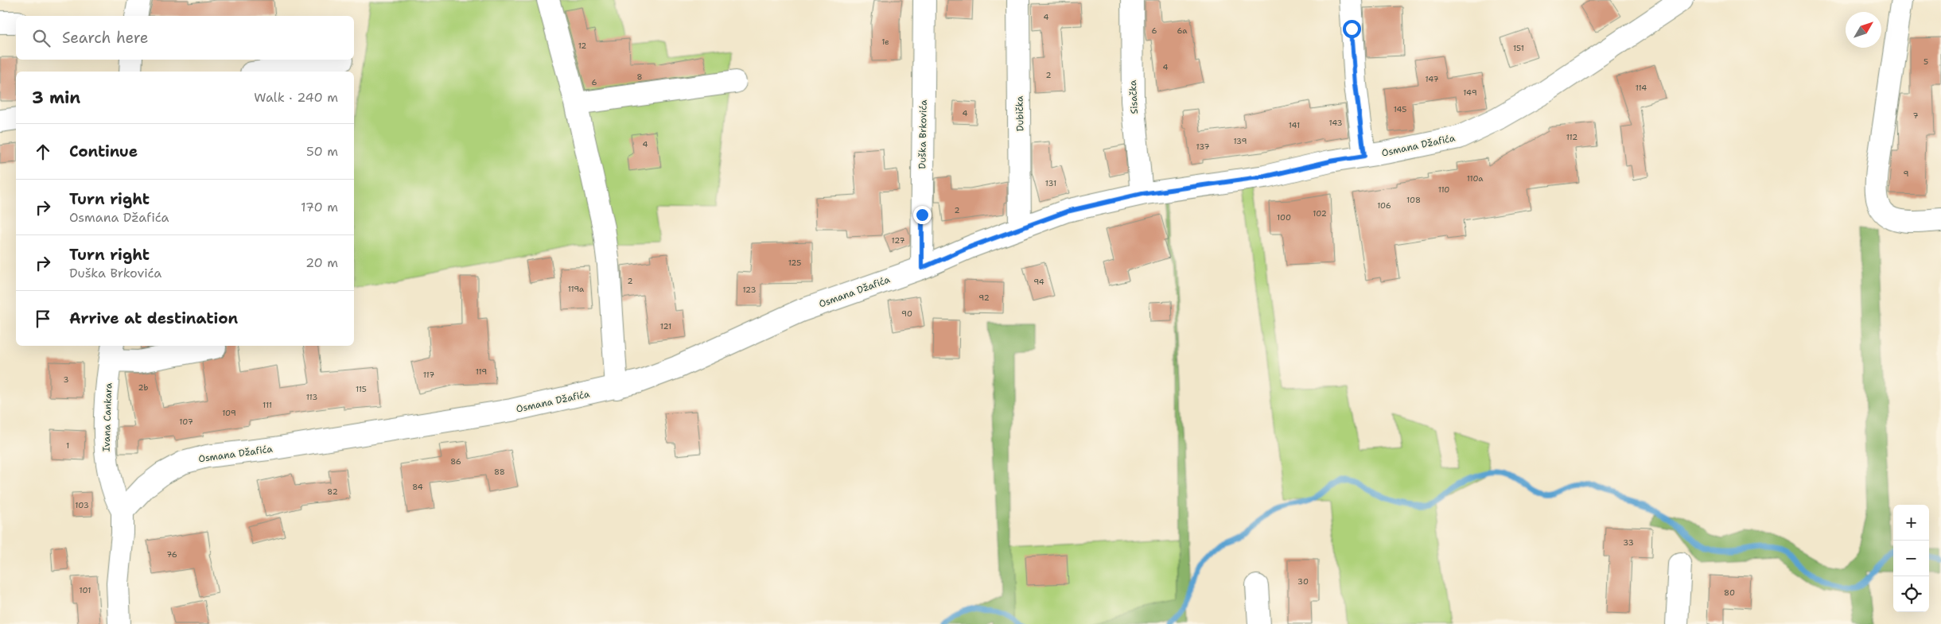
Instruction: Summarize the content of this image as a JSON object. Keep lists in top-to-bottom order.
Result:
{
  "streets": {
    "street": [
      "Sisačka",
      "Dubička",
      "Duška Brkovića",
      "Osmana Džafića",
      "Ivana Cankara"
    ]
  },
  "crossings": [
    ["Sisačka", "Osmana Džafića"],
    ["Dubička", "Osmana Džafića"],
    ["Duška Brkovića", "Osmana Džafića"],
    ["Osmana Džafića", "Ivana Cankara"]
  ],
  "house_numbers": [
    "4",
    "6",
    "6a",
    "1e",
    "12",
    "151",
    "5",
    "4",
    "2",
    "8",
    "147",
    "6",
    "114",
    "149",
    "145",
    "4",
    "7",
    "143",
    "141",
    "112",
    "139",
    "4",
    "137",
    "9",
    "110a",
    "131",
    "110",
    "108",
    "106",
    "2",
    "102",
    "100",
    "127",
    "125",
    "2",
    "94",
    "119a",
    "123",
    "92",
    "90",
    "121",
    "119",
    "117",
    "3",
    "2b",
    "115",
    "113",
    "111",
    "109",
    "107",
    "1",
    "86",
    "88",
    "84",
    "82",
    "103",
    "33",
    "76",
    "30",
    "101",
    "80"
  ],
  "north": "top right",
  "page": {
    "search": "Search here",
    "heading": ["3 min", "Walk · 240 m"],
    "list": [
      ["Continue", "50 m"],
      ["Turn right", "Osmana Džafića", "170 m"],
      ["Turn right", "Duška Brkovića", "20 m"],
      "Arrive at destination"
    ],
    "map_buttons": ["+", "−"]
  }
}
